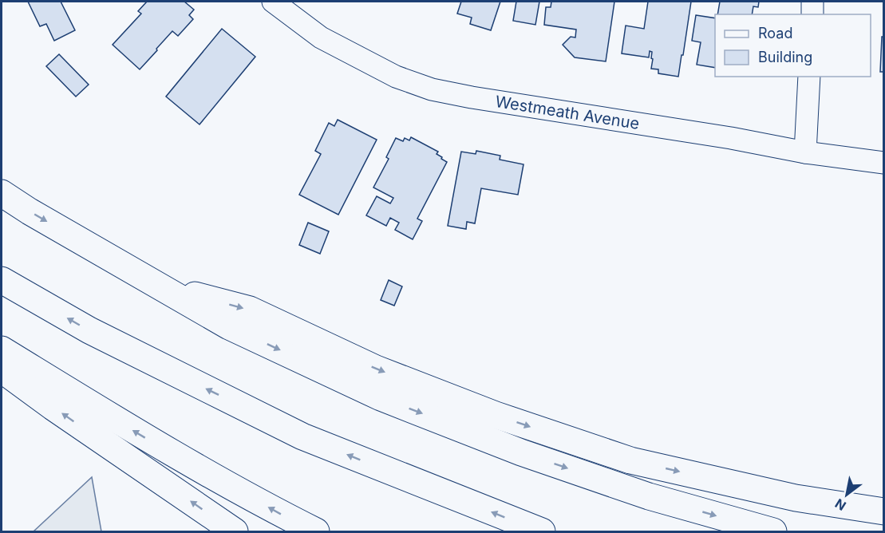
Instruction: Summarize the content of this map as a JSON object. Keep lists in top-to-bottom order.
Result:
{
  "streets": {
    "street": ["Westmeath Avenue"]
  },
  "legend": ["Road", "Building"],
  "north": "bottom left"
}
